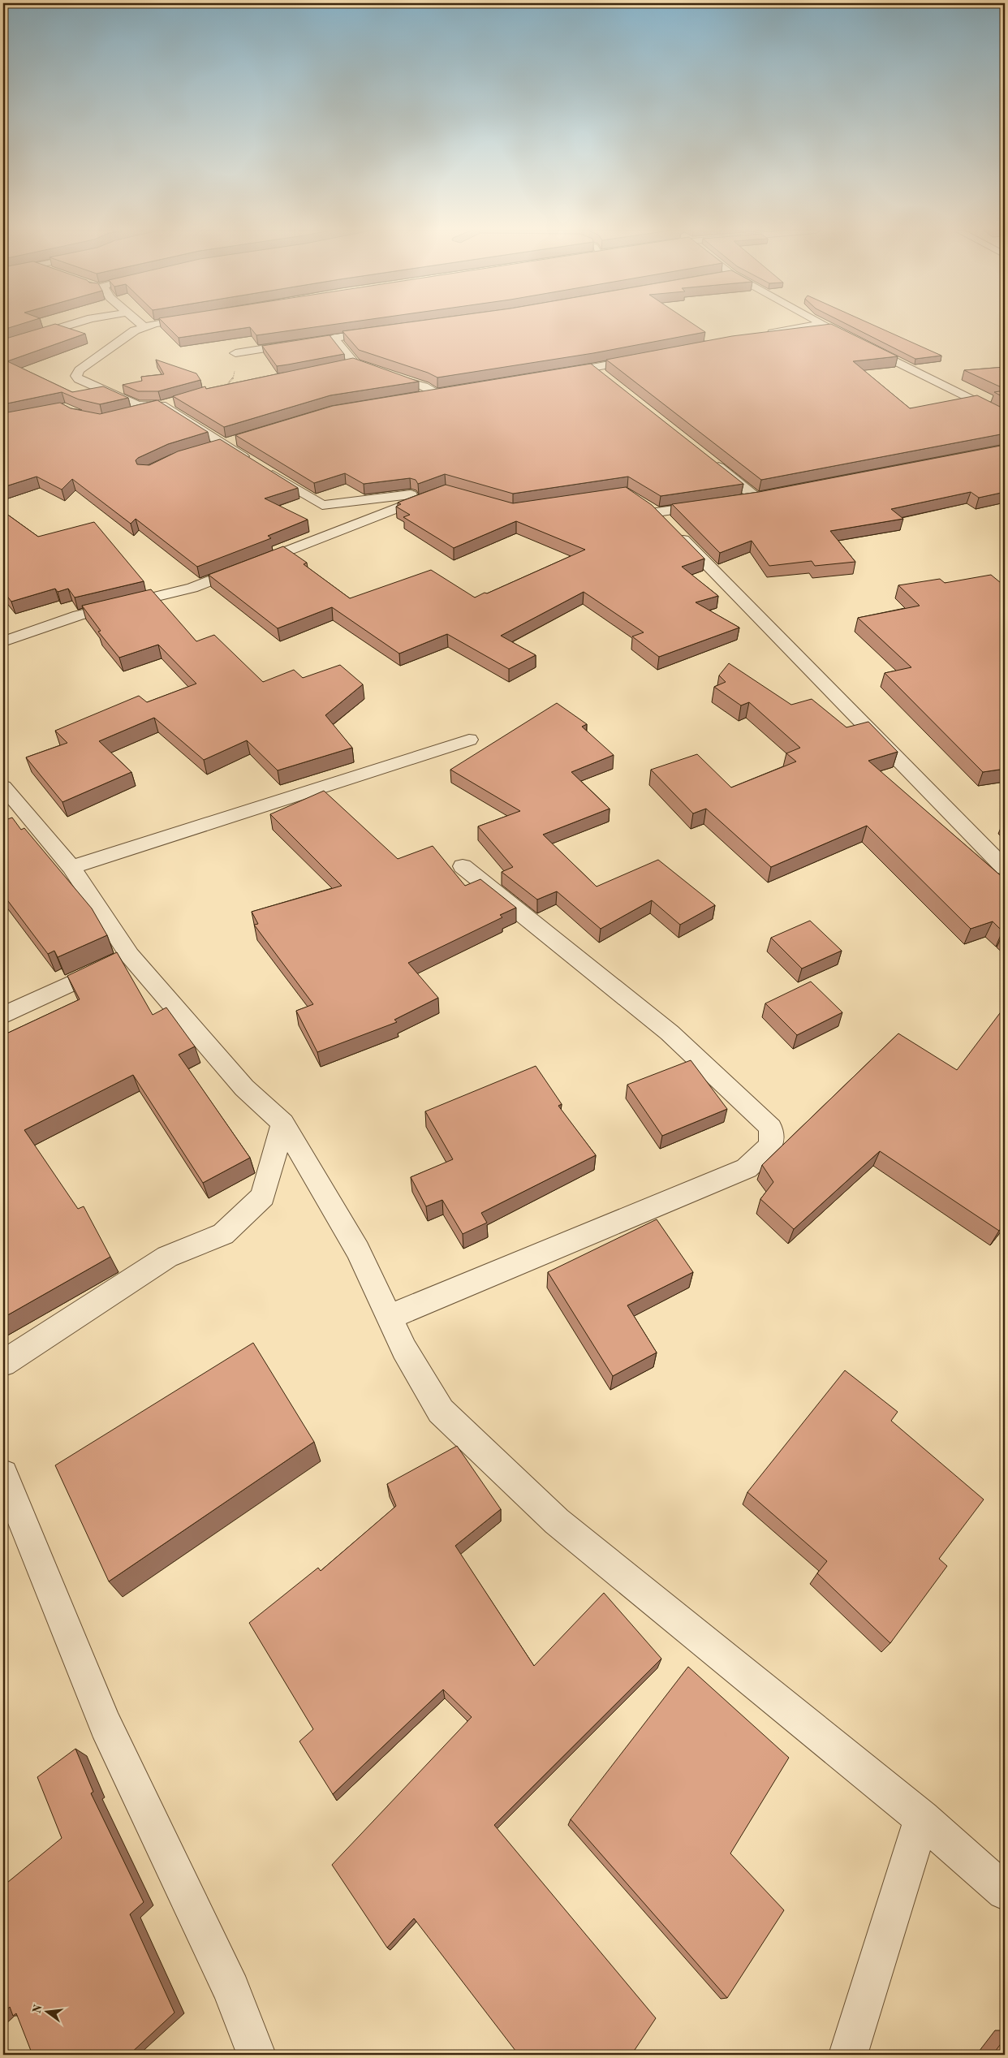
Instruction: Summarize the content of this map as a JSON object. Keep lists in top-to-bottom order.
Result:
{
  "north": "left"
}
